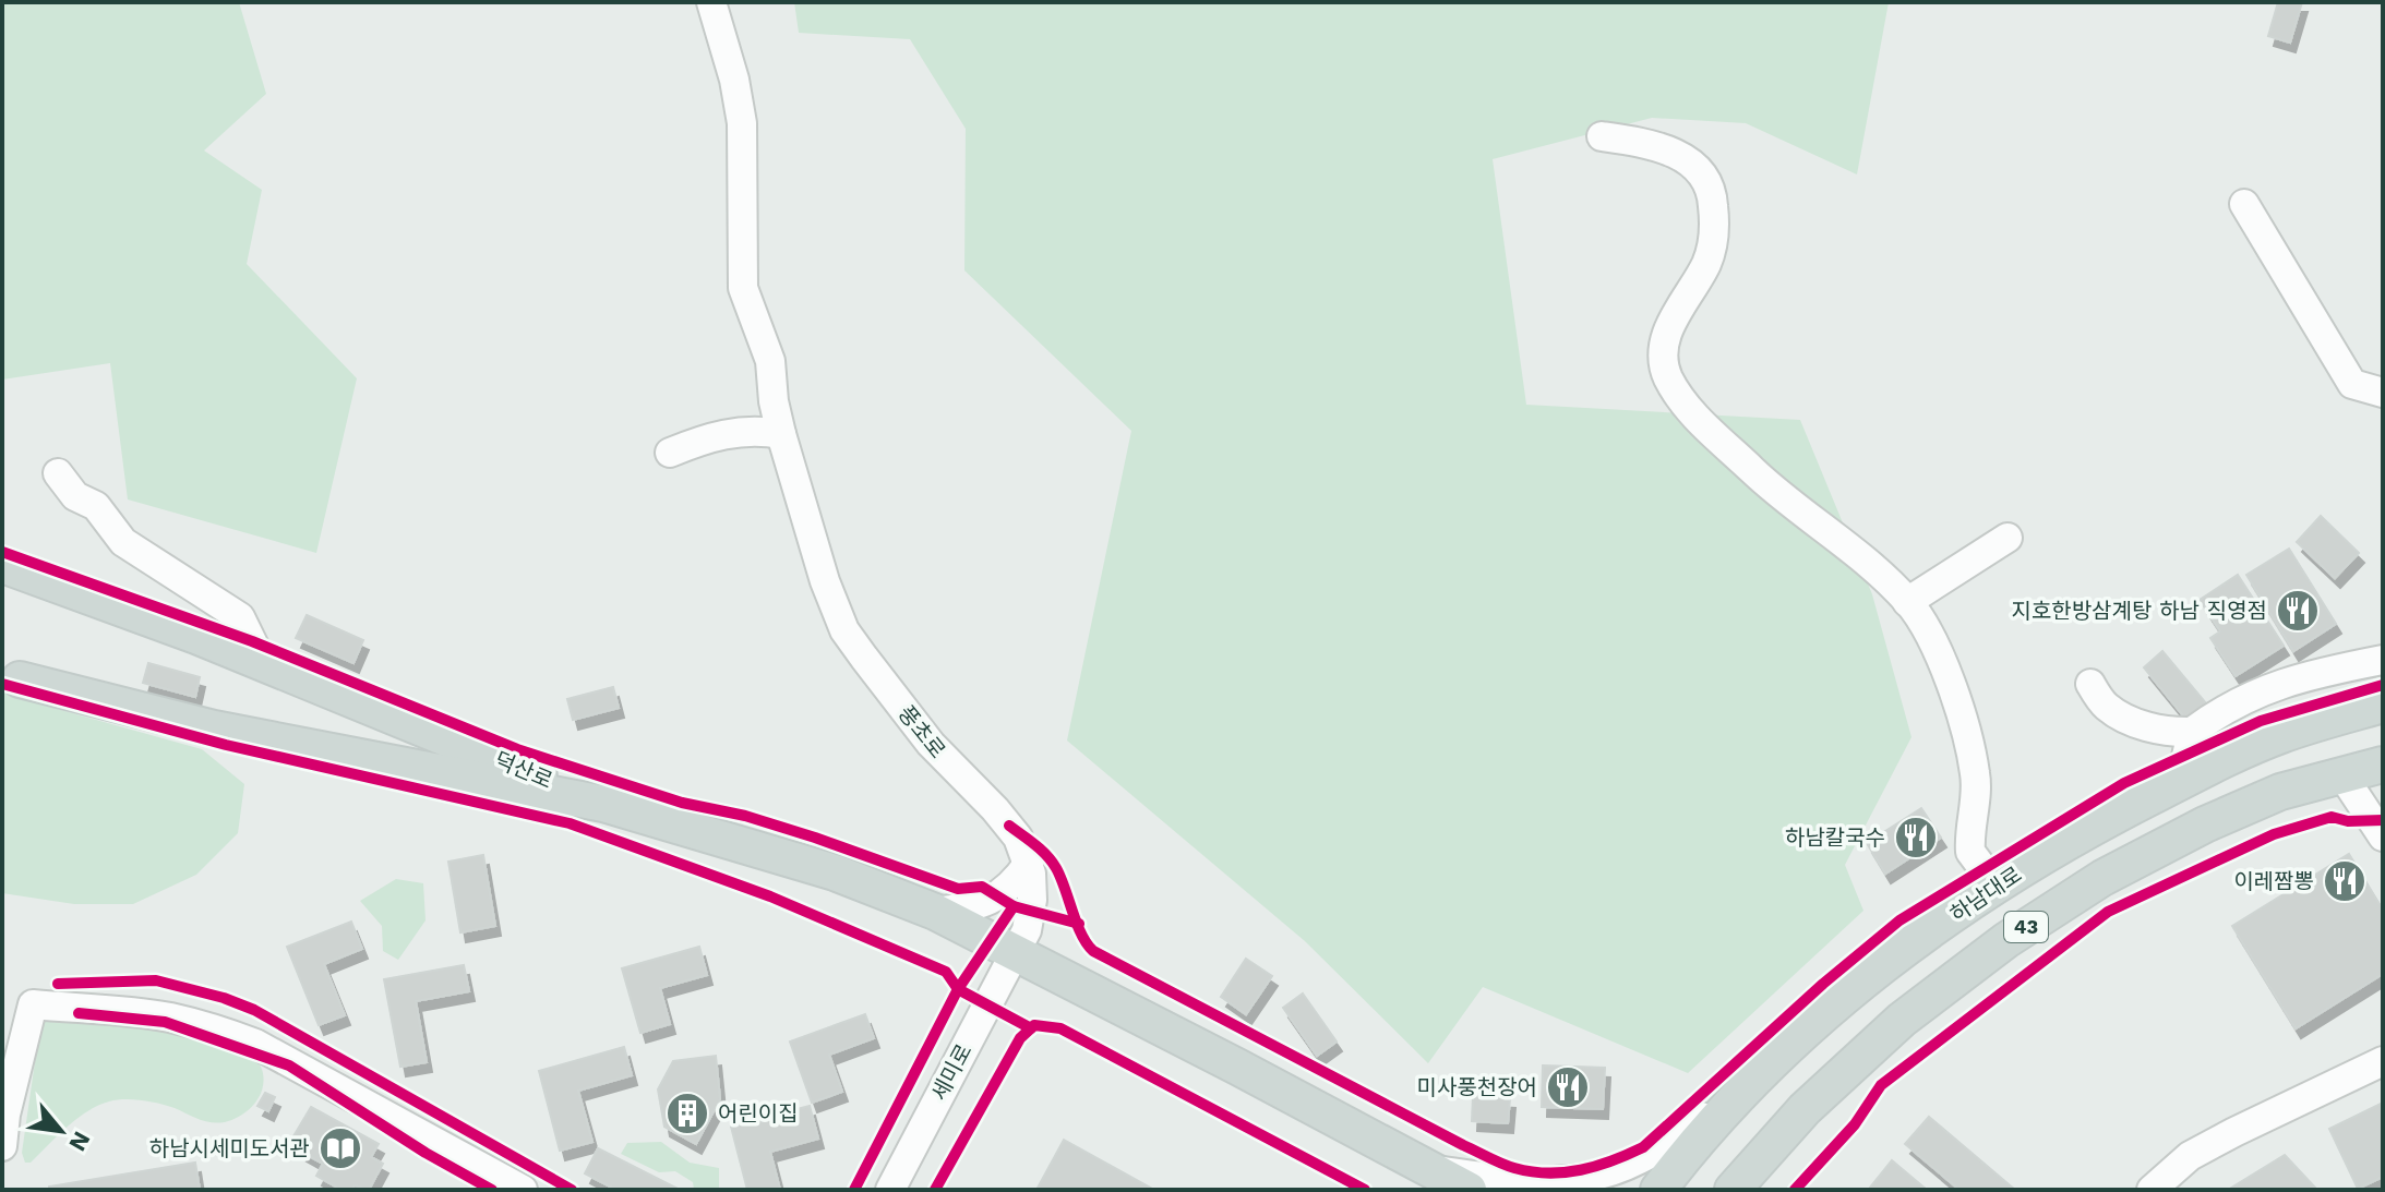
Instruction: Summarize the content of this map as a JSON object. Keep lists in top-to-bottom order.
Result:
{
  "streets": {
    "main road": ["덕산로", "하남대로", "43"],
    "street": ["풍초로", "세미로"]
  },
  "crossings": [
    ["풍초로", "덕산로"],
    ["풍초로", "세미로"],
    ["덕산로", "세미로"]
  ],
  "places": {
    "restaurant": [
      "지호한방삼계탕 하남 직영점",
      "하남칼국수",
      "이레짬뽕",
      "미사풍천장어"
    ],
    "building": ["어린이집"],
    "library": ["하남시세미도서관"]
  },
  "north": "bottom right"
}
